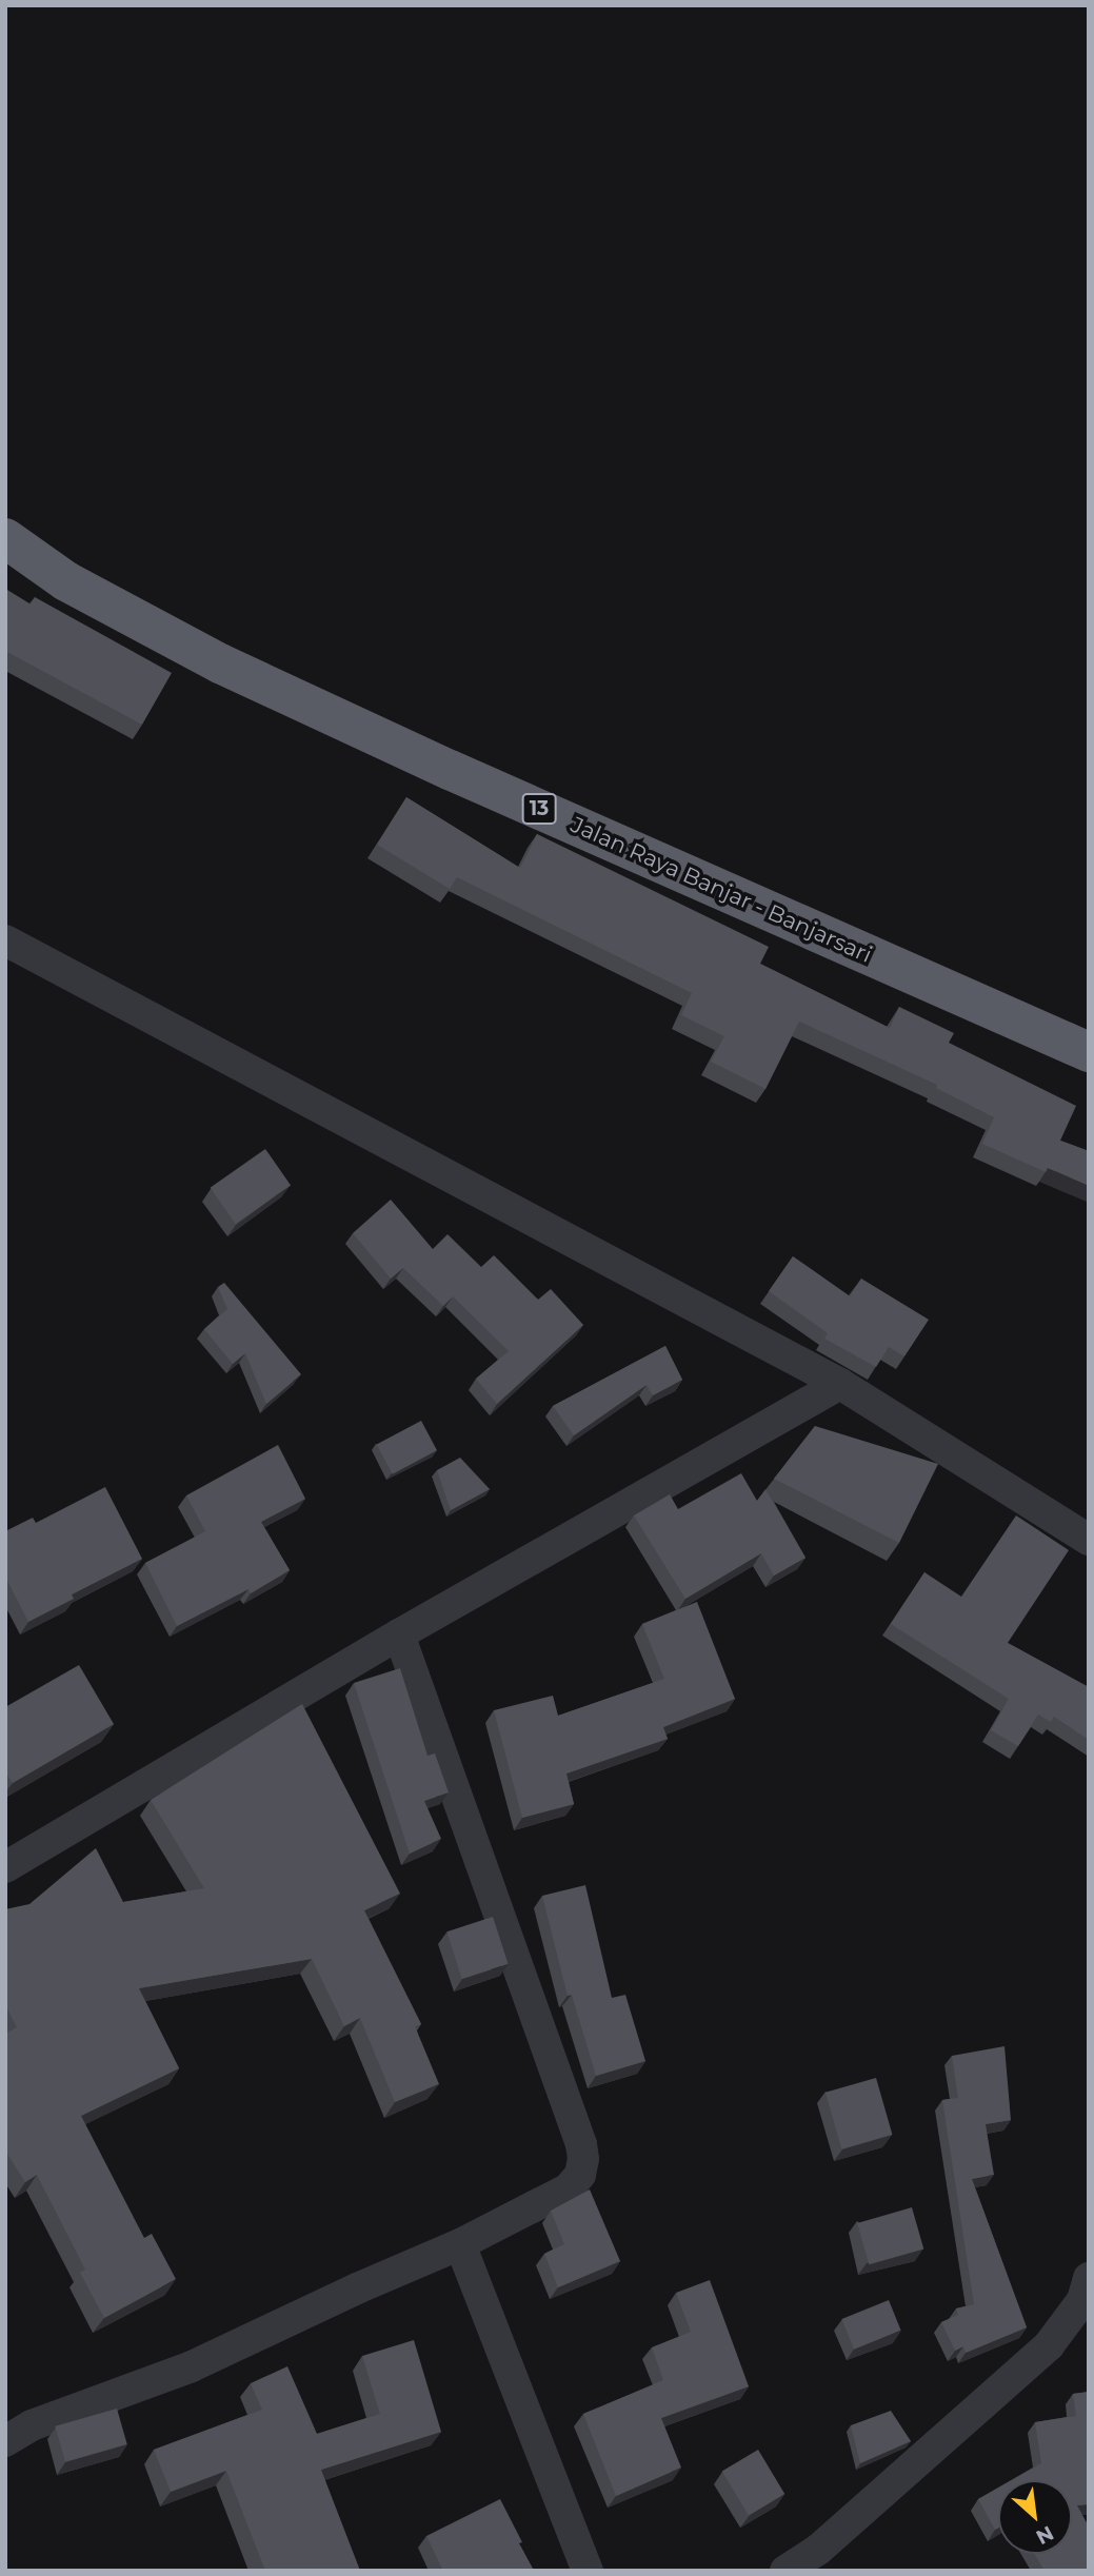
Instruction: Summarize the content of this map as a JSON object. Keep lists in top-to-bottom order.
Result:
{
  "streets": {
    "highway": ["13", "Jalan Raya Banjar - Banjarsari"]
  },
  "north": "bottom right"
}
